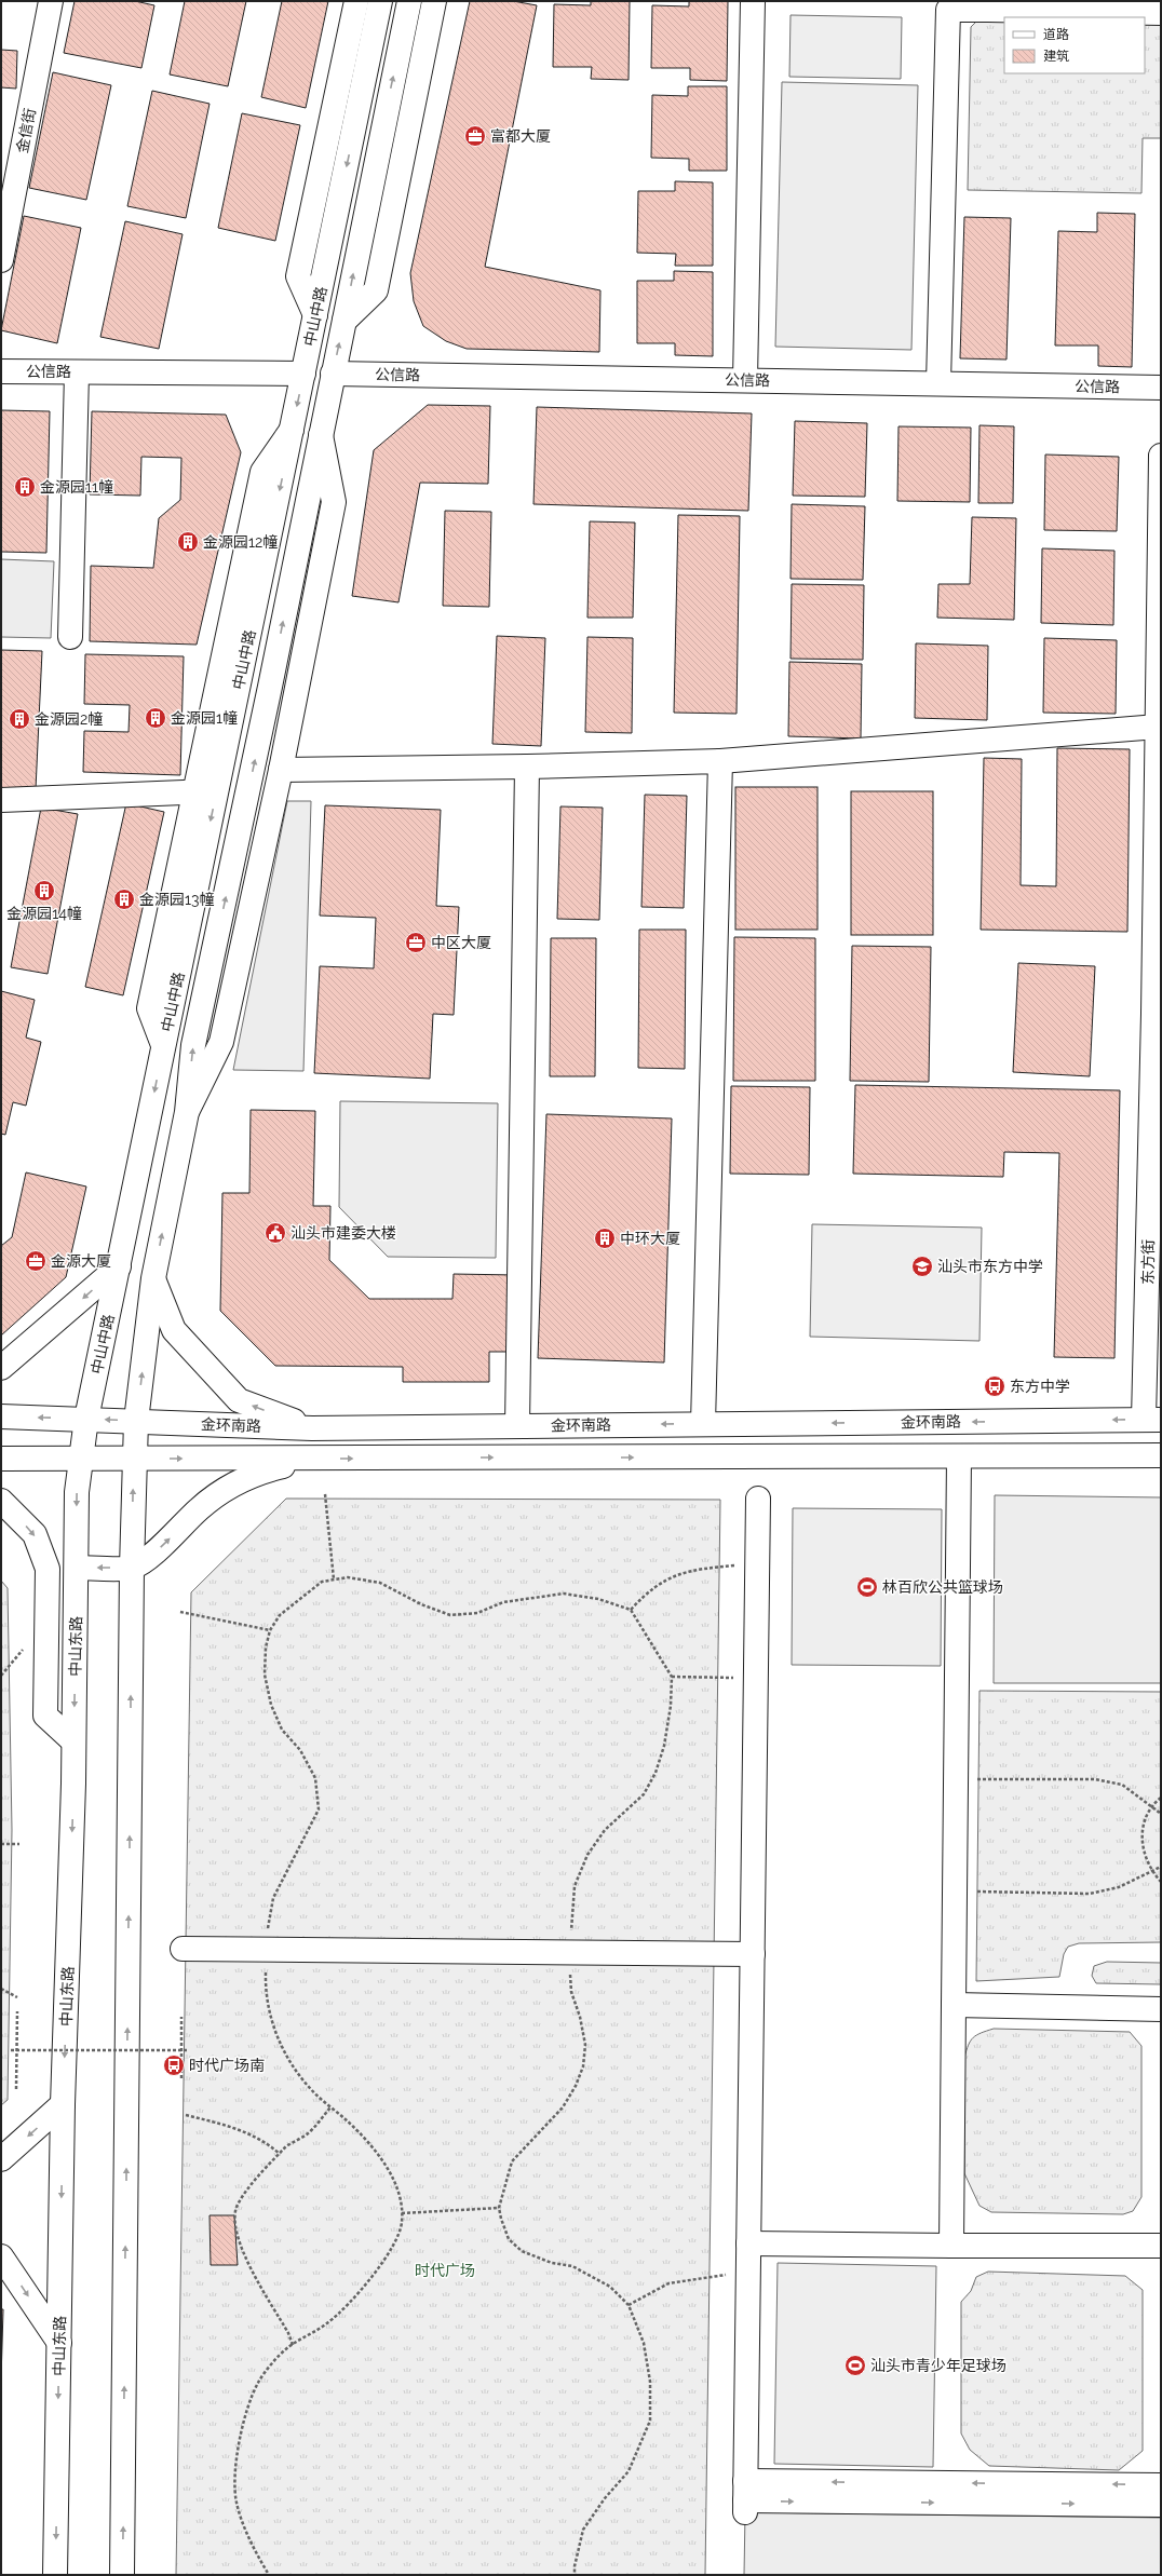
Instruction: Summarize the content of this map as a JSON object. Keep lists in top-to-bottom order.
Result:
{
  "streets": {
    "street": [
      "金信街",
      "中山中路",
      "公信路",
      "东方街",
      "金环南路",
      "中山东路"
    ]
  },
  "crossings": [
    ["中山中路", "公信路"],
    ["中山中路", "金环南路"],
    ["中山中路", "中山东路"],
    ["东方街", "金环南路"],
    ["金环南路", "中山东路"]
  ],
  "parks": ["时代广场"],
  "places": {
    "office": ["富都大厦", "中区大厦", "金源大厦"],
    "building": [
      "金源园11幢",
      "金源园12幢",
      "金源园1幢",
      "金源园2幢",
      "金源园14幢",
      "金源园13幢",
      "中环大厦"
    ],
    "public building": ["汕头市建委大楼"],
    "school or university": ["汕头市东方中学"],
    "bus stop": ["东方中学", "时代广场南"],
    "sports": ["林百欣公共篮球场", "汕头市青少年足球场"]
  },
  "legend": ["道路", "建筑"]
}
